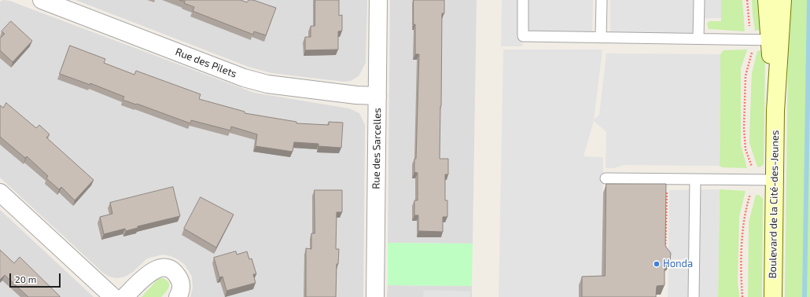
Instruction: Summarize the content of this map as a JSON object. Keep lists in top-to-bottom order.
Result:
{
  "streets": {
    "street": ["Rue des Pilets", "Rue des Sarcelles", "Boulevard de la Cité-des-Jeunes"]
  },
  "crossings": [
    ["Rue des Pilets", "Rue des Sarcelles"]
  ],
  "places": ["Honda"],
  "scale_bar": "20 m"
}
